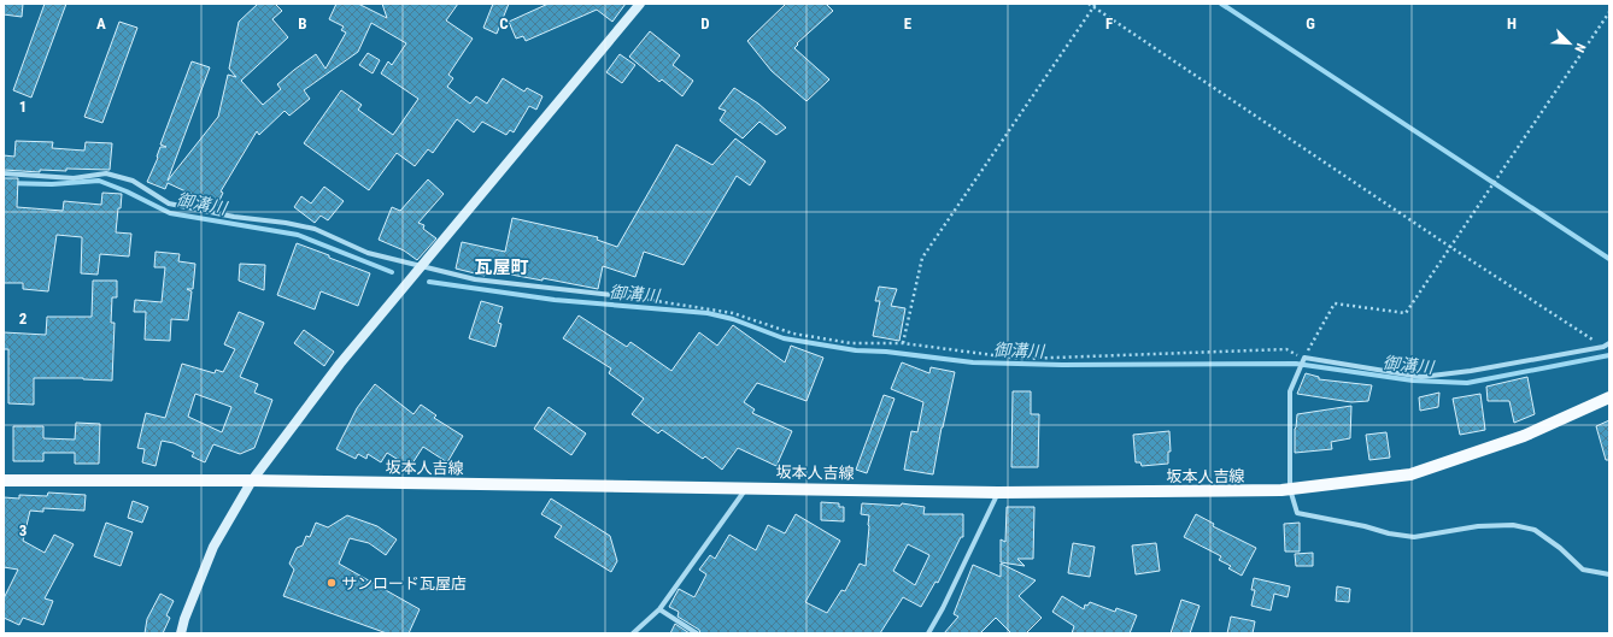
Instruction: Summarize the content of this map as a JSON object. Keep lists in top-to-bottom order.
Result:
{
  "streets": {
    "main road": ["坂本人吉線"]
  },
  "districts": ["瓦屋町"],
  "water": ["御溝川"],
  "places": ["サンロード瓦屋店"],
  "north": "bottom right",
  "grid": {
    "columns": [
      "A",
      "B",
      "C",
      "D",
      "E",
      "F",
      "G",
      "H"
    ],
    "rows": ["1", "2", "3"]
  }
}
